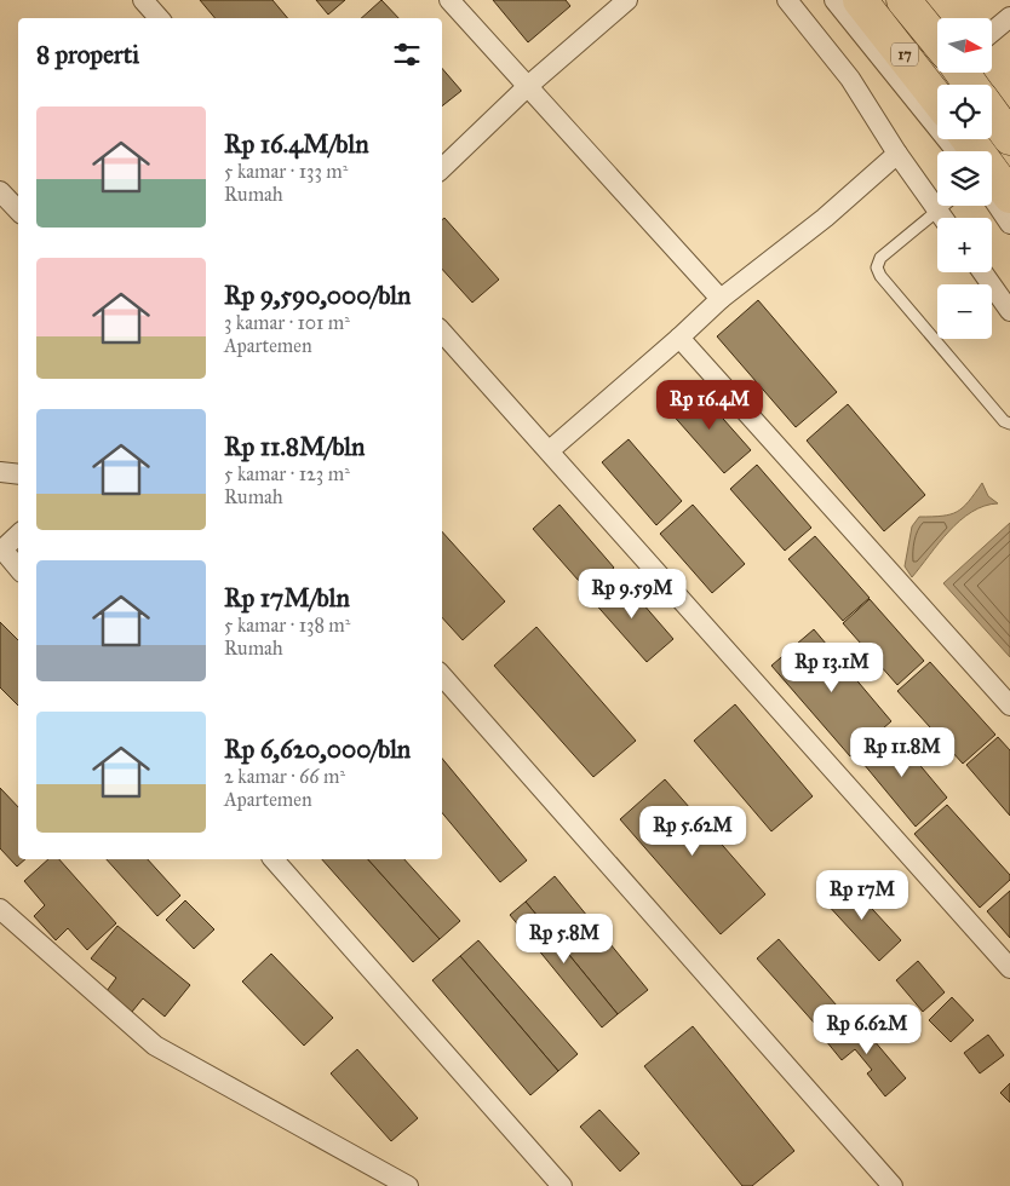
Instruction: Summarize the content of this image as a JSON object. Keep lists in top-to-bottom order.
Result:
{
  "streets": {
    "highway": ["17"]
  },
  "north": "right",
  "page": {
    "map_buttons": ["+", "−"],
    "heading": "8 properti",
    "list": [
      {
        "name": "Rp 16.4M/bln",
        "note": "5 kamar · 133 m² · Rumah"
      },
      {
        "name": "Rp 9,590,000/bln",
        "note": "3 kamar · 101 m² · Apartemen"
      },
      {
        "name": "Rp 11.8M/bln",
        "note": "5 kamar · 123 m² · Rumah"
      },
      {
        "name": "Rp 17M/bln",
        "note": "5 kamar · 138 m² · Rumah"
      },
      {
        "name": "Rp 6,620,000/bln",
        "note": "2 kamar · 66 m² · Apartemen"
      }
    ],
    "price": [
      "Rp 16.4M",
      "Rp 9.59M",
      "Rp 13.1M",
      "Rp 11.8M",
      "Rp 5.62M",
      "Rp 17M",
      "Rp 5.8M",
      "Rp 6.62M"
    ]
  }
}
